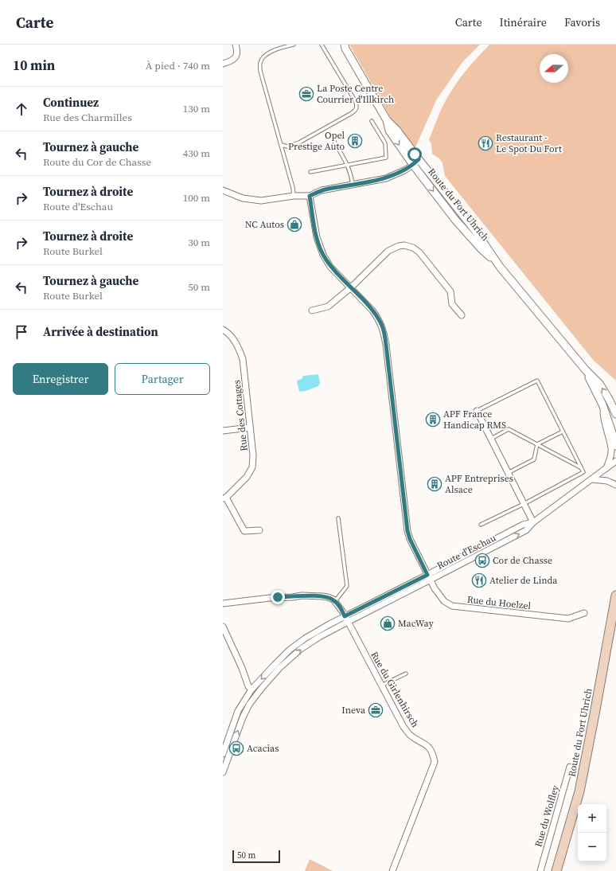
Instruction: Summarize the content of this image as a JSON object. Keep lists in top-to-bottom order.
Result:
{
  "streets": {
    "main road": ["Route du Fort Uhrich"],
    "street": [
      "Rue des Cottages",
      "Route d'Eschau",
      "Rue du Hoelzel",
      "Rue du Girlenhirsch",
      "Rue du Wolfley"
    ]
  },
  "crossings": [
    ["Route du Fort Uhrich", "Route d'Eschau"],
    ["Route d'Eschau", "Rue du Hoelzel"],
    ["Route d'Eschau", "Rue du Girlenhirsch"]
  ],
  "places": {
    "office": ["La Poste Centre Courrier d'Illkirch", "Ineva"],
    "building": ["Opel Prestige Auto", "APF France Handicap RMS", "APF Entreprises Alsace"],
    "restaurant": ["Restaurant - Le Spot Du Fort", "Atelier de Linda"],
    "shop": ["NC Autos", "MacWay"],
    "bus stop": ["Cor de Chasse", "Acacias"]
  },
  "scale_bar": "50 m",
  "north": "left",
  "page": {
    "header": "Carte",
    "nav": ["Carte", "Itinéraire", "Favoris"],
    "heading": ["10 min", "À pied · 740 m"],
    "list": [
      ["Continuez", "Rue des Charmilles", "130 m"],
      ["Tournez à gauche", "Route du Cor de Chasse", "430 m"],
      ["Tournez à droite", "Route d'Eschau", "100 m"],
      ["Tournez à droite", "Route Burkel", "30 m"],
      ["Tournez à gauche", "Route Burkel", "50 m"],
      "Arrivée à destination"
    ],
    "buttons": ["Enregistrer", "Partager"],
    "map_buttons": ["+", "−"],
    "scale": "50 m"
  }
}
